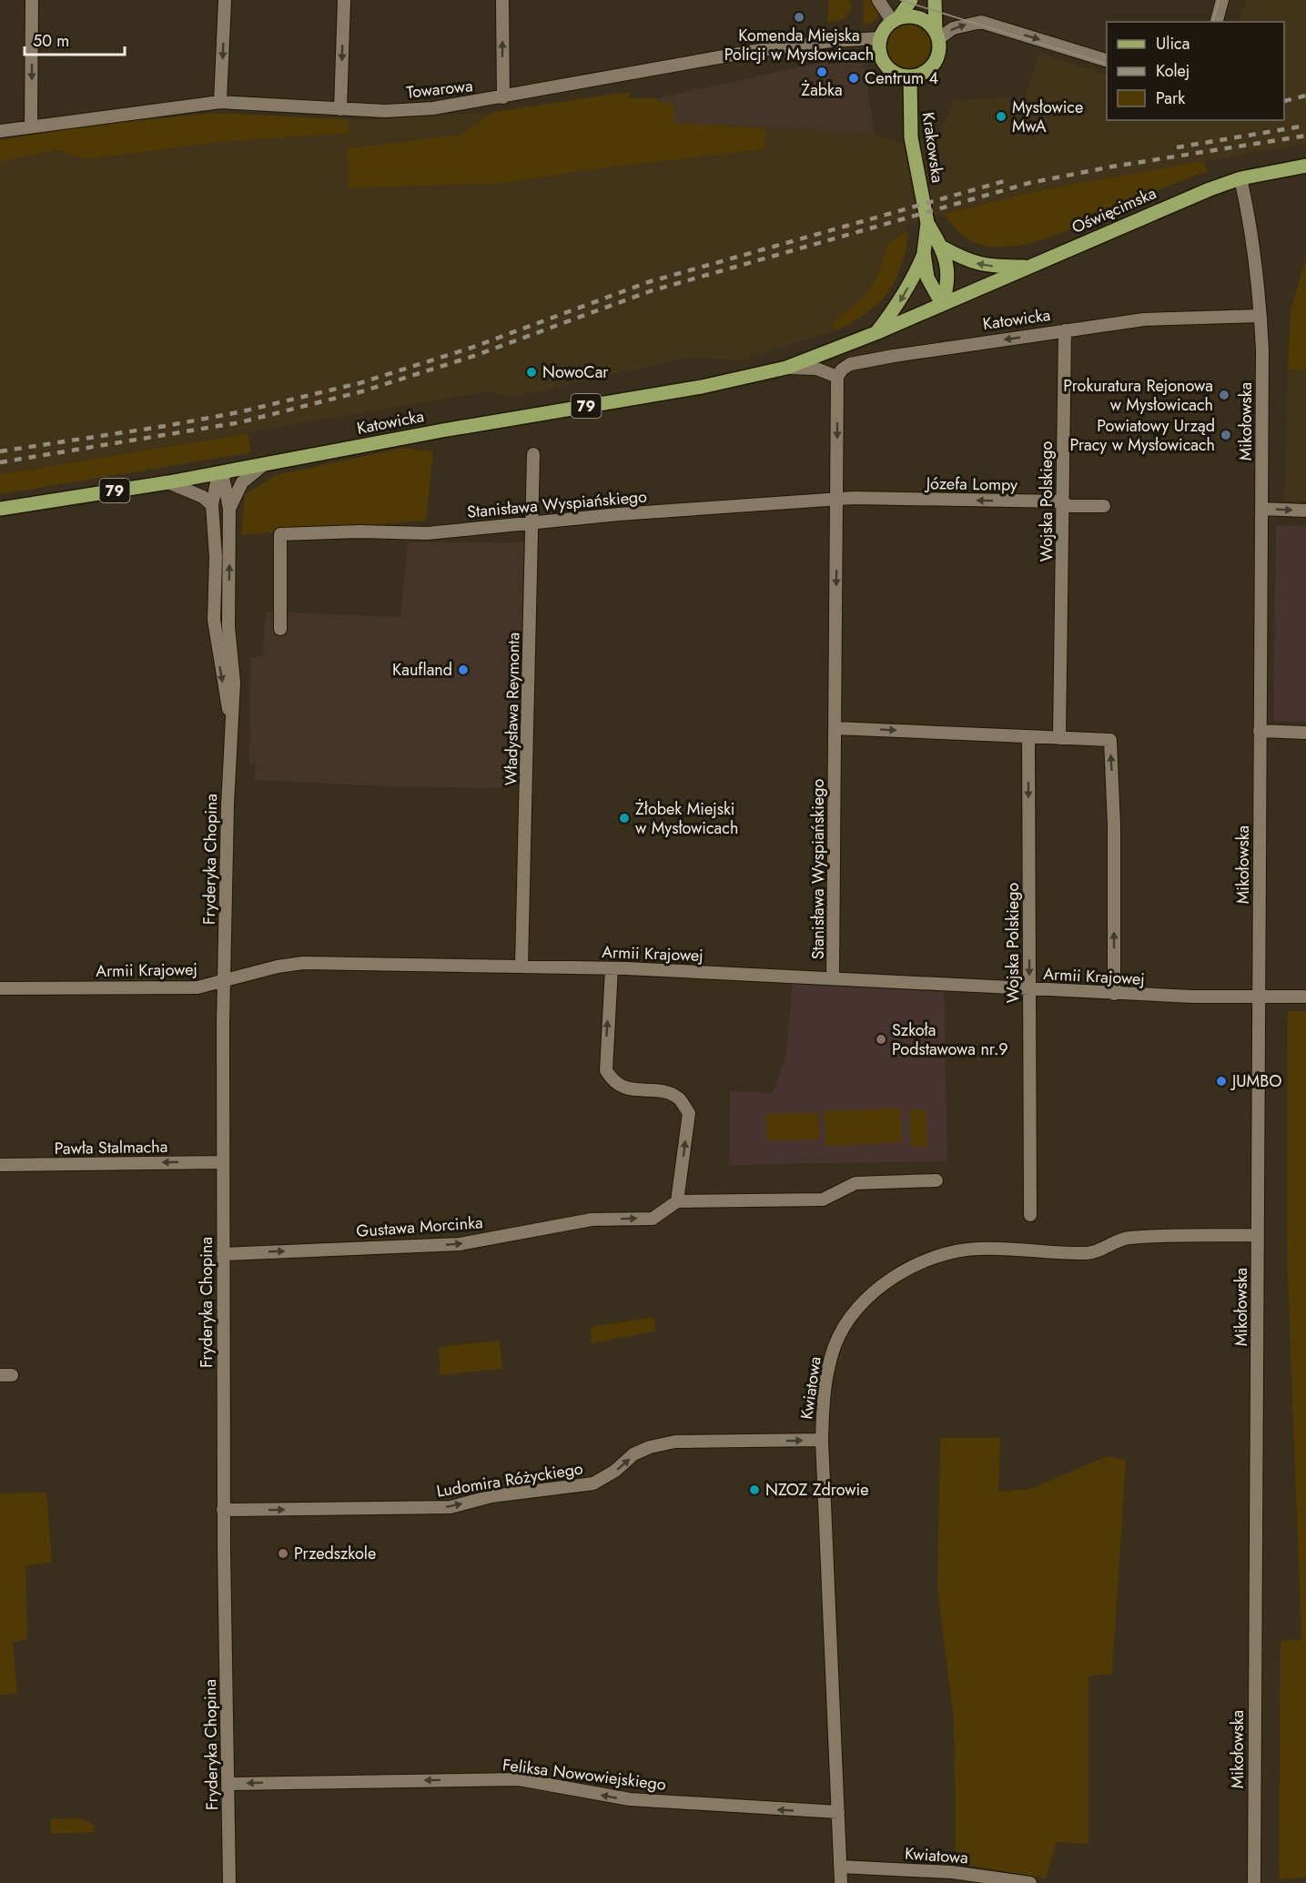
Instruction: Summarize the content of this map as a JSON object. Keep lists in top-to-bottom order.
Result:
{
  "streets": {
    "main road": [
      "Krakowska",
      "Oświęcimska",
      "Katowicka",
      "79"
    ],
    "street": [
      "Towarowa",
      "Mikołowska",
      "Józefa Lompy",
      "Wojska Polskiego",
      "Stanisława Wyspiańskiego",
      "Władysława Reymonta",
      "Fryderyka Chopina",
      "Armii Krajowej",
      "Pawła Stalmacha",
      "Gustawa Morcinka",
      "Kwiatowa",
      "Ludomira Różyckiego",
      "Feliksa Nowowiejskiego"
    ]
  },
  "crossings": [
    ["Towarowa", "Krakowska"],
    ["Krakowska", "Oświęcimska"],
    ["Krakowska", "Katowicka"],
    ["Oświęcimska", "Katowicka"],
    ["Oświęcimska", "Mikołowska"],
    ["Katowicka", "Mikołowska"],
    ["Katowicka", "Wojska Polskiego"],
    ["Katowicka", "Stanisława Wyspiańskiego"],
    ["Katowicka", "Fryderyka Chopina"],
    ["Mikołowska", "Armii Krajowej"],
    ["Mikołowska", "Kwiatowa"],
    ["Józefa Lompy", "Wojska Polskiego"],
    ["Józefa Lompy", "Stanisława Wyspiańskiego"],
    ["Wojska Polskiego", "Armii Krajowej"],
    ["Stanisława Wyspiańskiego", "Władysława Reymonta"],
    ["Stanisława Wyspiańskiego", "Armii Krajowej"],
    ["Władysława Reymonta", "Armii Krajowej"],
    ["Fryderyka Chopina", "Armii Krajowej"],
    ["Fryderyka Chopina", "Pawła Stalmacha"],
    ["Fryderyka Chopina", "Gustawa Morcinka"],
    ["Fryderyka Chopina", "Ludomira Różyckiego"],
    ["Fryderyka Chopina", "Feliksa Nowowiejskiego"],
    ["Kwiatowa", "Ludomira Różyckiego"],
    ["Kwiatowa", "Feliksa Nowowiejskiego"]
  ],
  "one_way": [
    "Józefa Lompy",
    "Pawła Stalmacha",
    "Gustawa Morcinka",
    "Ludomira Różyckiego",
    "Feliksa Nowowiejskiego"
  ],
  "places": [
    "Komenda Miejska Policji w Mysłowicach",
    "Żabka",
    "Centrum 4",
    "Mysłowice MwA",
    "NowoCar",
    "Prokuratura Rejonowa w Mysłowicach",
    "Powiatowy Urząd Pracy w Mysłowicach",
    "Kaufland",
    "Żłobek Miejski w Mysłowicach",
    "Szkoła Podstawowa nr.9",
    "JUMBO",
    "NZOZ Zdrowie",
    "Przedszkole"
  ],
  "legend": ["Ulica", "Kolej", "Park"],
  "scale_bar": "50 m"
}
